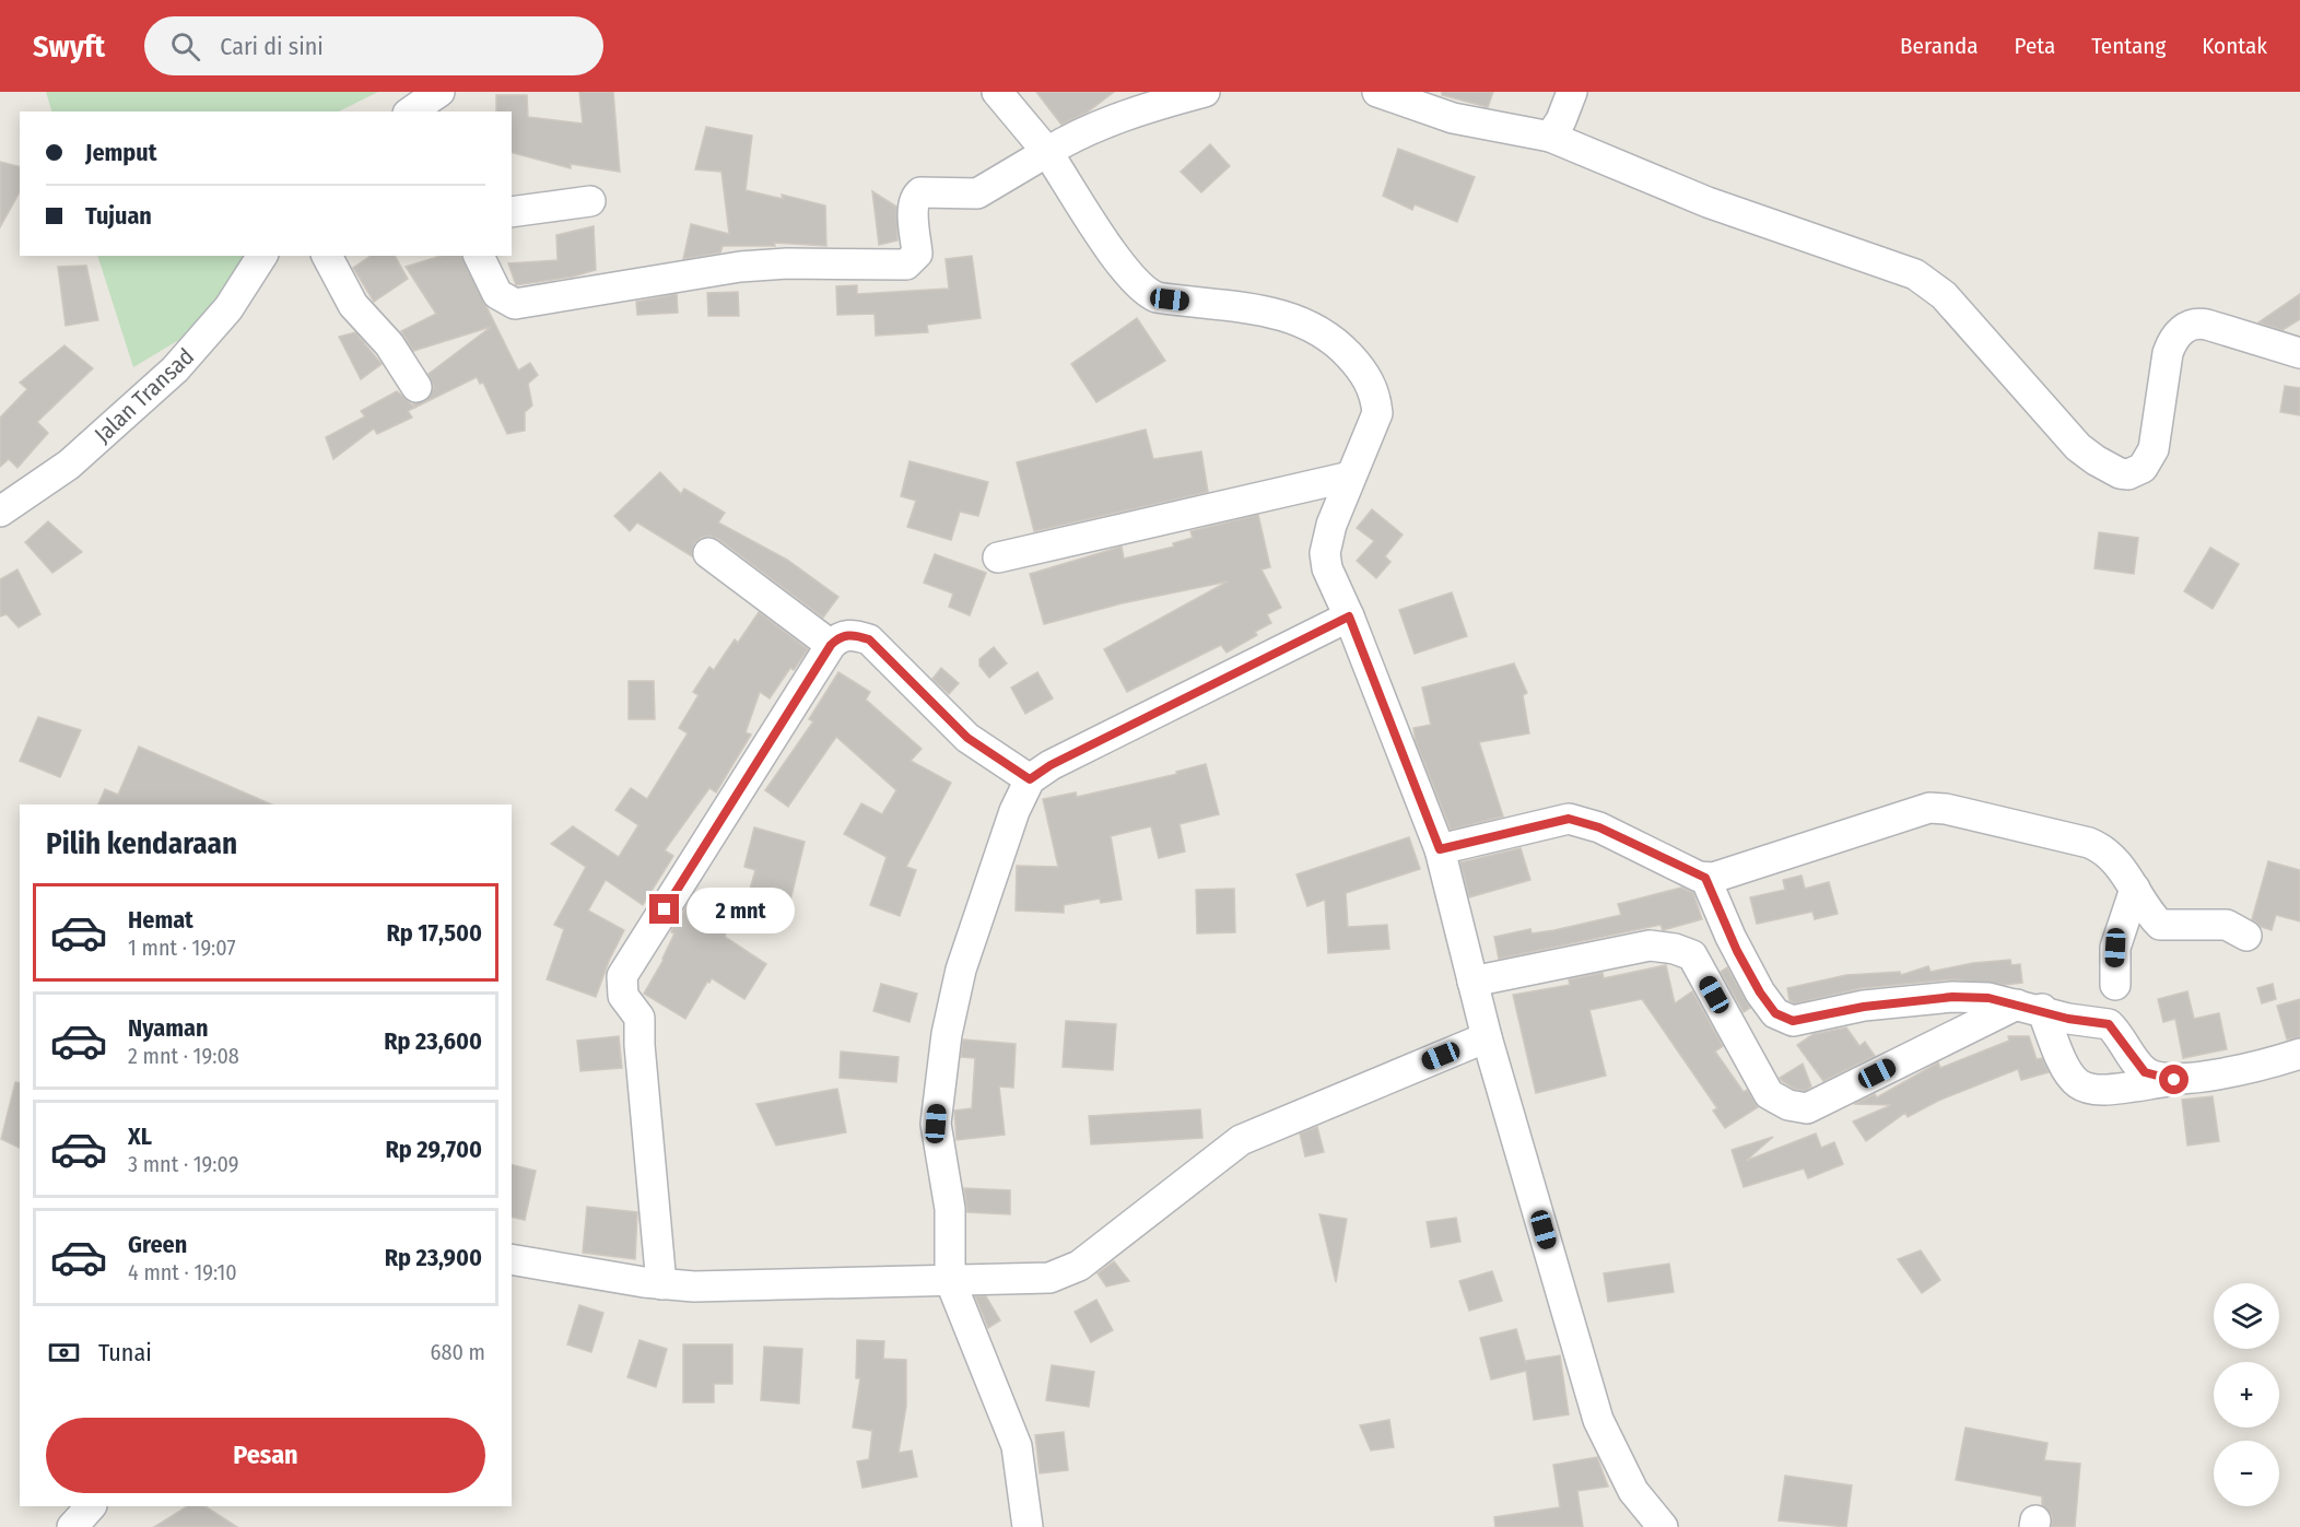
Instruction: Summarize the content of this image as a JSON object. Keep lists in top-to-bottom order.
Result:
{
  "streets": {
    "street": ["Jalan Transad"]
  },
  "page": {
    "header": "Swyft",
    "search": "Cari di sini",
    "nav": [
      "Beranda",
      "Peta",
      "Tentang",
      "Kontak"
    ],
    "banner": ["Jemput", "Tujuan"],
    "heading": "Pilih kendaraan",
    "list": [
      {
        "name": "Hemat",
        "note": "1 mnt · 19:07",
        "value": "Rp 17,500"
      },
      {
        "name": "Nyaman",
        "note": "2 mnt · 19:08",
        "value": "Rp 23,600"
      },
      {
        "name": "XL",
        "note": "3 mnt · 19:09",
        "value": "Rp 29,700"
      },
      {
        "name": "Green",
        "note": "4 mnt · 19:10",
        "value": "Rp 23,900"
      }
    ],
    "bubble": "2 mnt",
    "map_buttons": ["+", "−"],
    "pay": ["Tunai", "680 m"],
    "buttons": "Pesan"
  }
}
